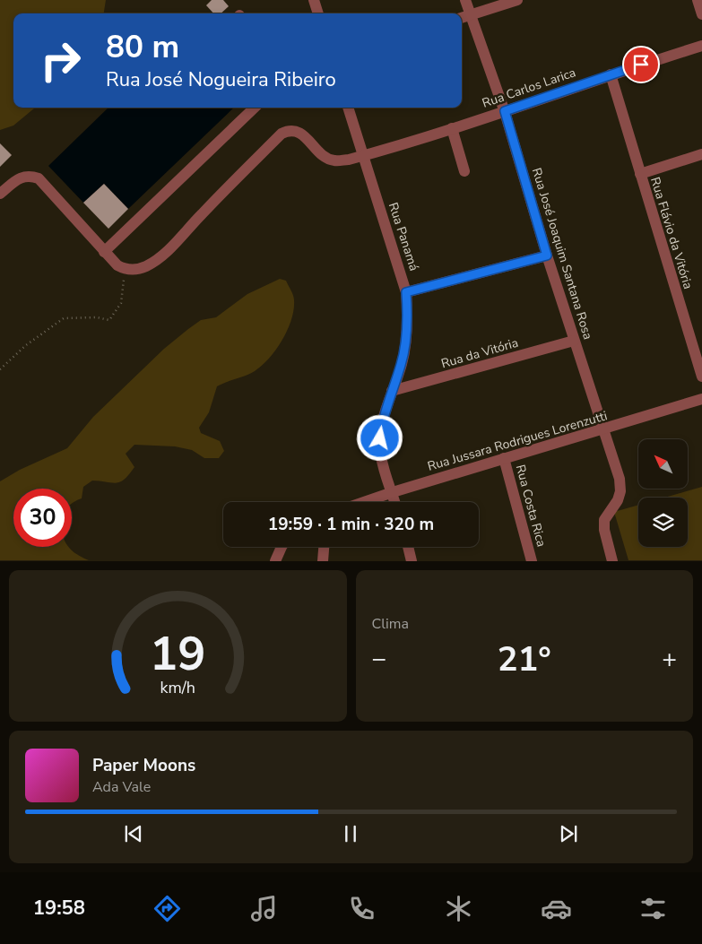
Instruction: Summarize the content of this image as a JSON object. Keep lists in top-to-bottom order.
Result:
{
  "streets": {
    "street": [
      "Rua Carlos Larica",
      "Rua Flávio da Vitória",
      "Rua Panamá",
      "Rua José Joaquim Santana Rosa",
      "Rua da Vitória",
      "Rua Jussara Rodrigues Lorenzutti",
      "Rua Costa Rica"
    ]
  },
  "crossings": [
    ["Rua Carlos Larica", "Rua Flávio da Vitória"],
    ["Rua Carlos Larica", "Rua Panamá"],
    ["Rua Carlos Larica", "Rua José Joaquim Santana Rosa"],
    ["Rua Panamá", "Rua da Vitória"],
    ["Rua Panamá", "Rua Jussara Rodrigues Lorenzutti"],
    ["Rua José Joaquim Santana Rosa", "Rua da Vitória"],
    ["Rua José Joaquim Santana Rosa", "Rua Jussara Rodrigues Lorenzutti"],
    ["Rua Jussara Rodrigues Lorenzutti", "Rua Costa Rica"]
  ],
  "north": "top left",
  "page": {
    "turn": ["80 m", "Rua José Nogueira Ribeiro"],
    "limit": "30",
    "trip": "19:59 · 1 min · 320 m",
    "tile": "Clima",
    "heat": ["−", "21°", "+"],
    "song": ["Paper Moons", "Ada Vale"],
    "tabs": "19:58",
    "gauge": ["19", "km/h"]
  }
}
